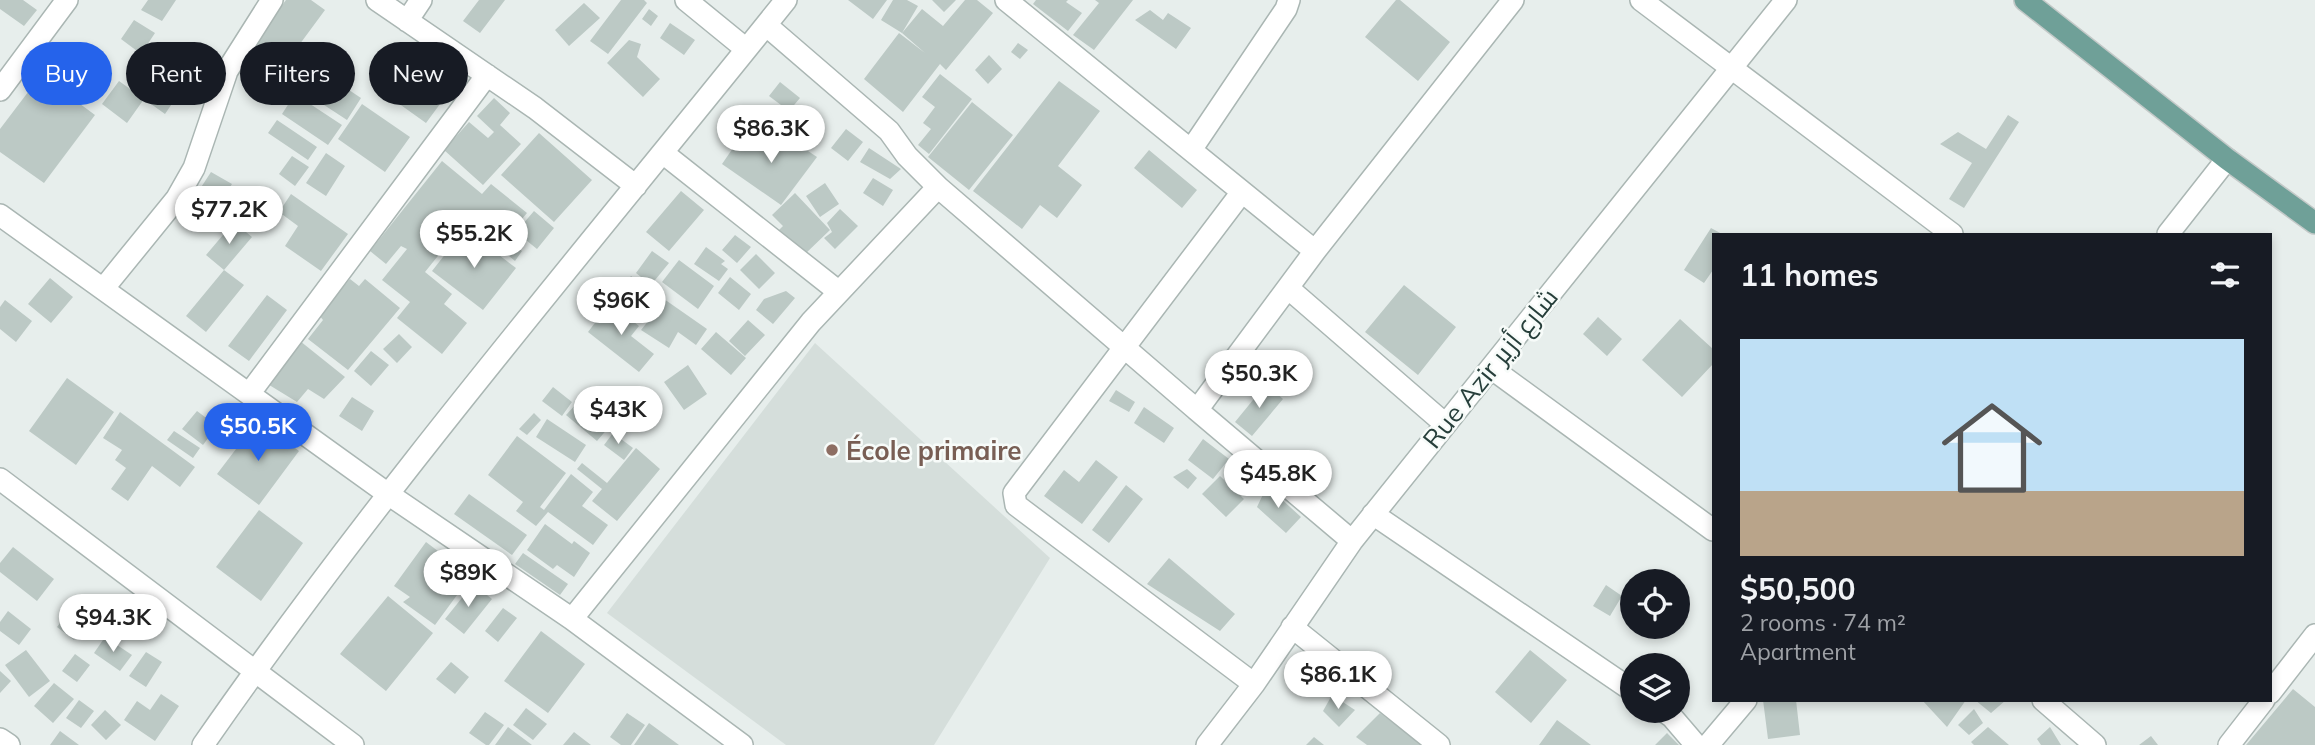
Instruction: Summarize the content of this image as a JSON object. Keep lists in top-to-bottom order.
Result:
{
  "streets": {
    "street": ["Rue Azir شارع أزير"]
  },
  "places": ["École primaire"],
  "page": {
    "chip": [
      "Buy",
      "Rent",
      "Filters",
      "New"
    ],
    "price": [
      "$86.3K",
      "$77.2K",
      "$55.2K",
      "$96K",
      "$50.3K",
      "$43K",
      "$50.5K",
      "$45.8K",
      "$89K",
      "$94.3K",
      "$86.1K"
    ],
    "heading": "11 homes",
    "list": [
      {
        "name": "$50,500",
        "note": "2 rooms · 74 m² · Apartment"
      }
    ]
  }
}
